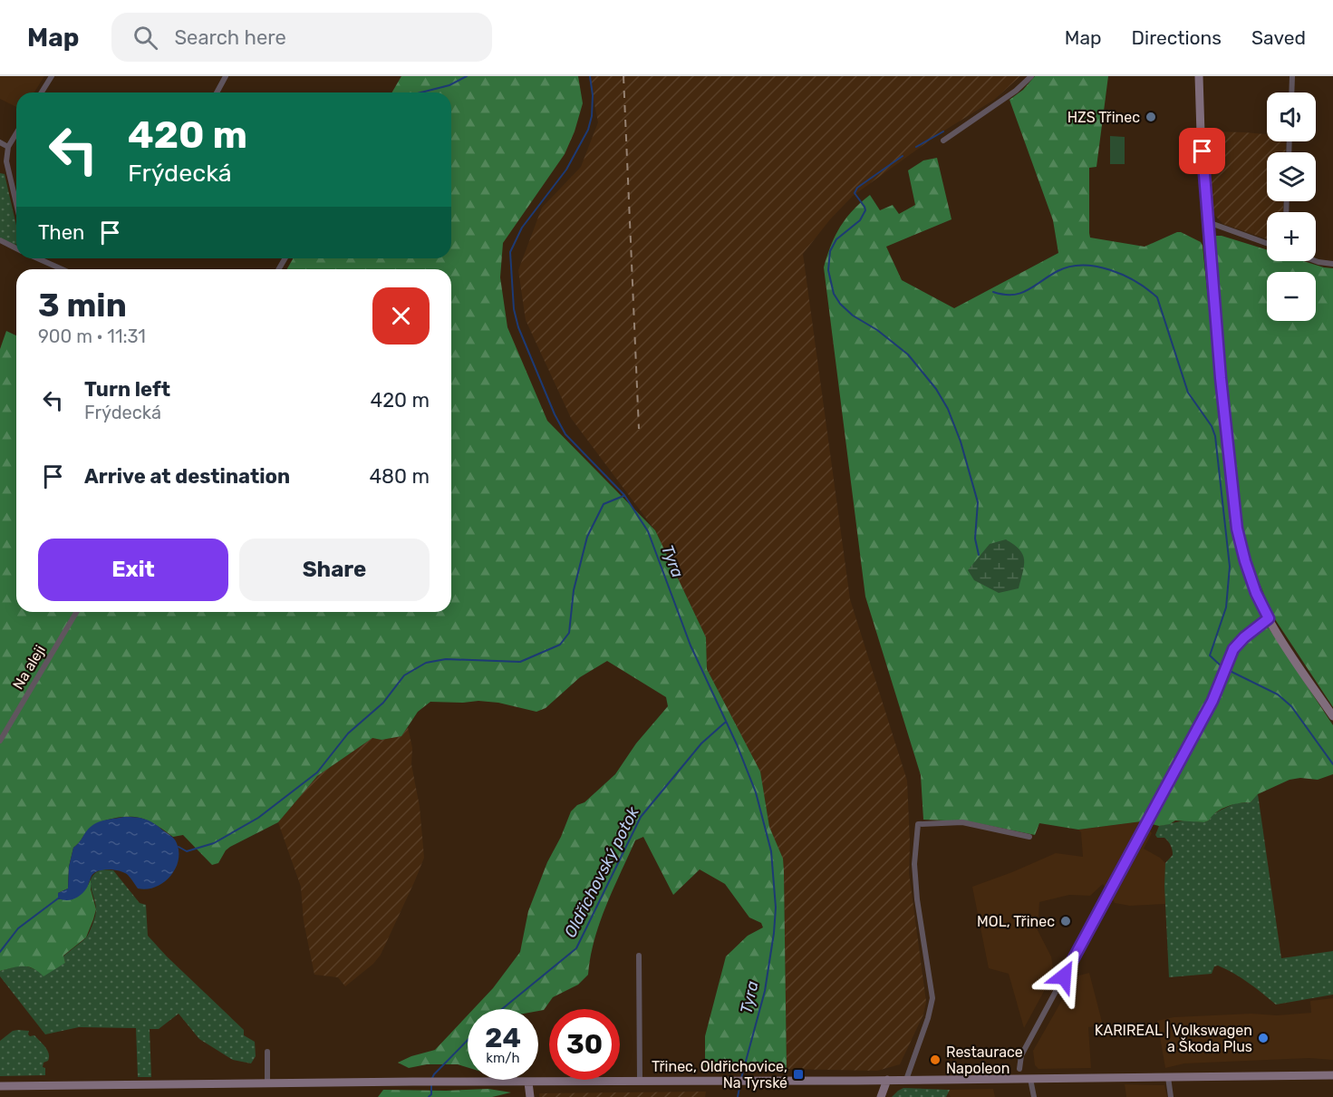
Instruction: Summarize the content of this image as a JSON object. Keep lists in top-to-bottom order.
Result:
{
  "streets": {
    "street": ["Na aleji"]
  },
  "water": ["Tyra", "Oldřichovský potok"],
  "places": {
    "other": [
      "HZS Třinec",
      "MOL, Třinec",
      "KARIREAL | Volkswagen a Škoda Plus",
      "Restaurace Napoleon"
    ],
    "transit": ["Třinec, Oldřichovice, Na Tyrské"]
  },
  "page": {
    "header": "Map",
    "search": "Search here",
    "nav": ["Map", "Directions", "Saved"],
    "map_buttons": ["+", "−"],
    "turn": ["420 m", "Frýdecká"],
    "then": "Then",
    "heading": ["3 min", "900 m · 11:31"],
    "list": [
      {
        "name": "Turn left",
        "note": "Frýdecká",
        "value": "420 m"
      },
      {
        "name": "Arrive at destination",
        "value": "480 m"
      }
    ],
    "buttons": ["Exit", "Share"],
    "speed": "24 km/h",
    "limit": "30"
  }
}
